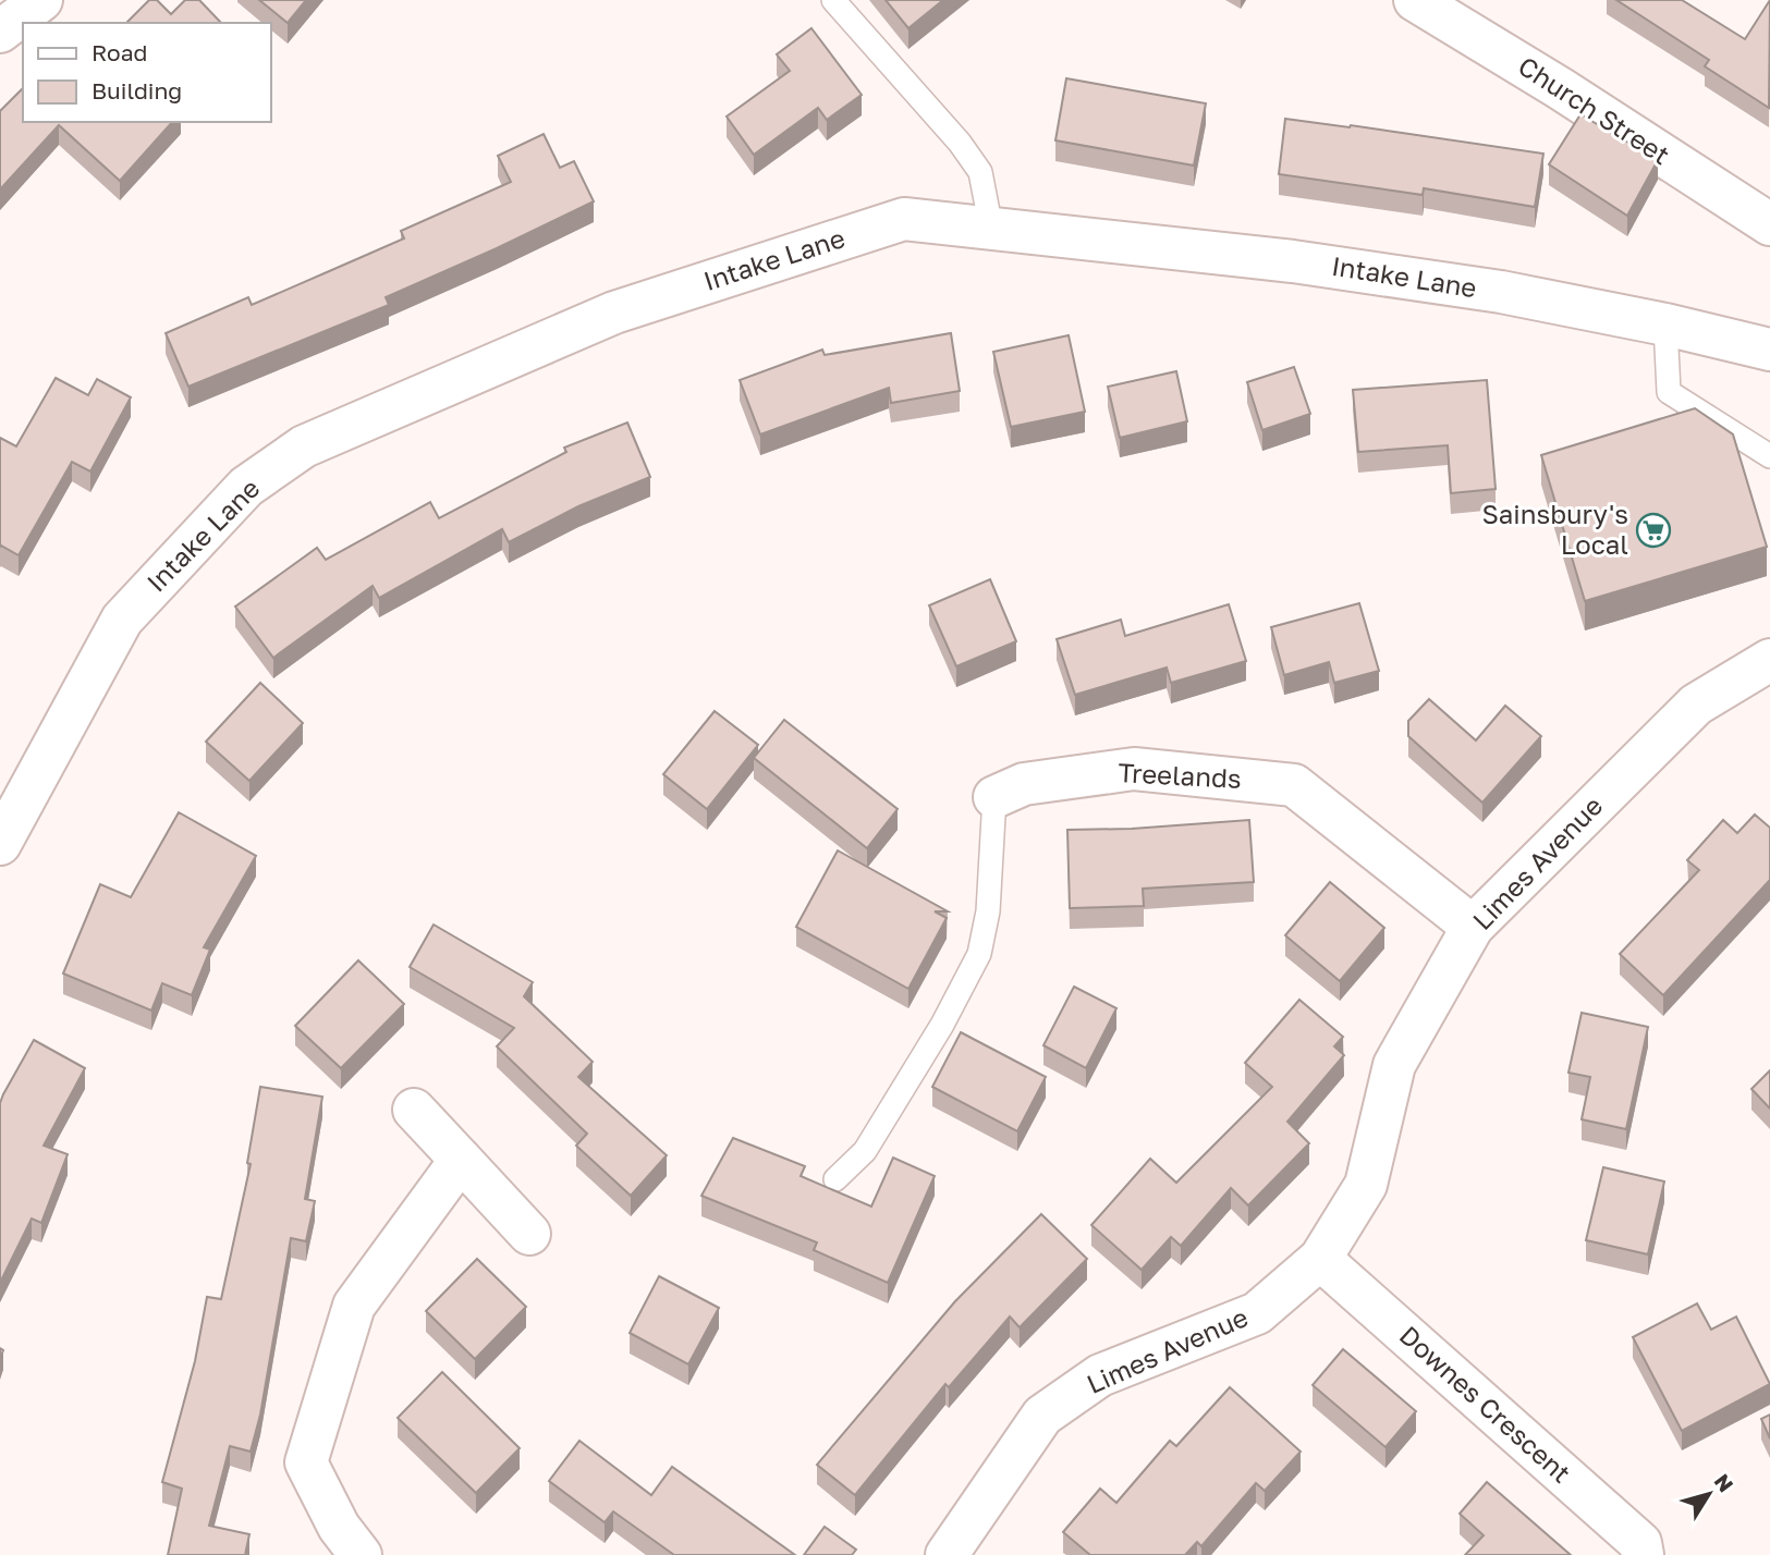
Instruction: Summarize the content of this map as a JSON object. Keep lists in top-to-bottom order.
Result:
{
  "streets": {
    "street": [
      "Church Street",
      "Intake Lane",
      "Treelands",
      "Limes Avenue",
      "Downes Crescent"
    ]
  },
  "crossings": [
    ["Treelands", "Limes Avenue"],
    ["Limes Avenue", "Downes Crescent"]
  ],
  "places": {
    "supermarket": ["Sainsbury's Local"]
  },
  "legend": ["Road", "Building"],
  "north": "top right"
}
